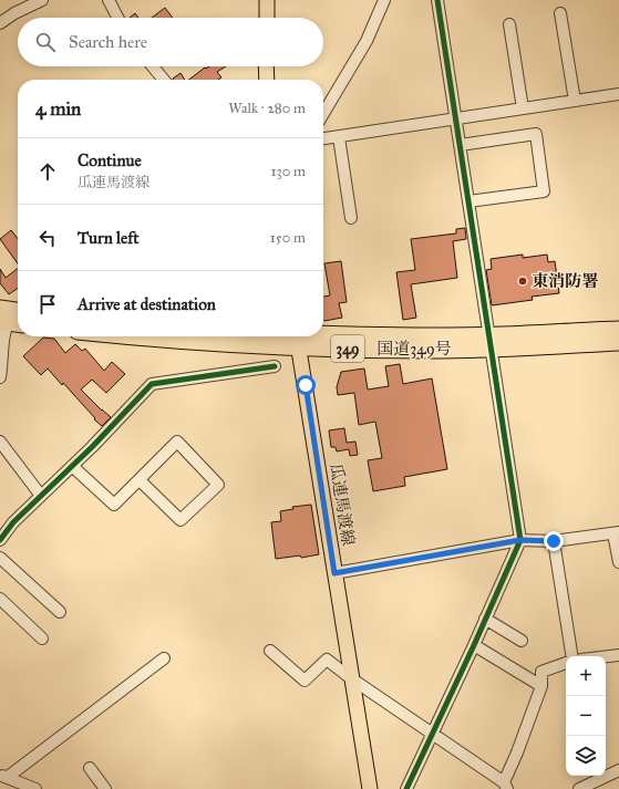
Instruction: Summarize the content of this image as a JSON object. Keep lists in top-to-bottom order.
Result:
{
  "streets": {
    "highway": ["349", "国道349号"],
    "main road": ["瓜連馬渡線"]
  },
  "crossings": [
    ["国道349号", "瓜連馬渡線"]
  ],
  "places": ["東消防署"],
  "page": {
    "search": "Search here",
    "heading": ["4 min", "Walk · 280 m"],
    "list": [
      ["Continue", "瓜連馬渡線", "130 m"],
      ["Turn left", "150 m"],
      "Arrive at destination"
    ],
    "map_buttons": ["+", "−"]
  }
}
